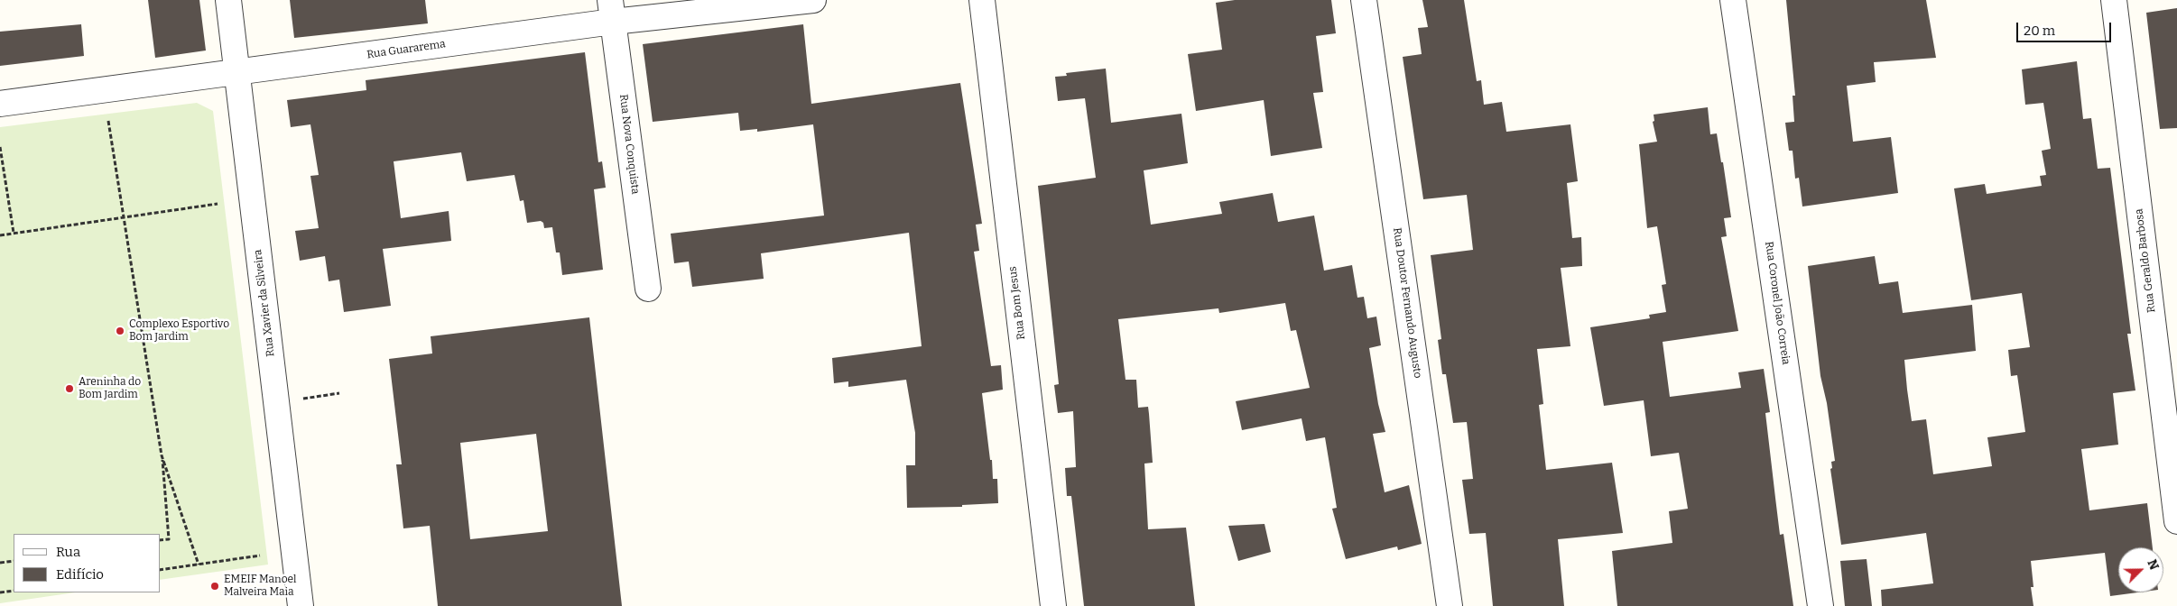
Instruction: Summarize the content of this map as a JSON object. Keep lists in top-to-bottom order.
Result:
{
  "streets": {
    "street": [
      "Rua Guararema",
      "Rua Nova Conquista",
      "Rua Geraldo Barbosa",
      "Rua Xavier da Silveira",
      "Rua Bom Jesus",
      "Rua Doutor Fernando Augusto",
      "Rua Coronel João Correia"
    ]
  },
  "crossings": [
    ["Rua Guararema", "Rua Nova Conquista"],
    ["Rua Guararema", "Rua Xavier da Silveira"]
  ],
  "places": ["Complexo Esportivo Bom Jardim", "Areninha do Bom Jardim", "EMEIF Manoel Malveira Maia"],
  "legend": ["Rua", "Edifício"],
  "scale_bar": "20 m",
  "north": "top right"
}
